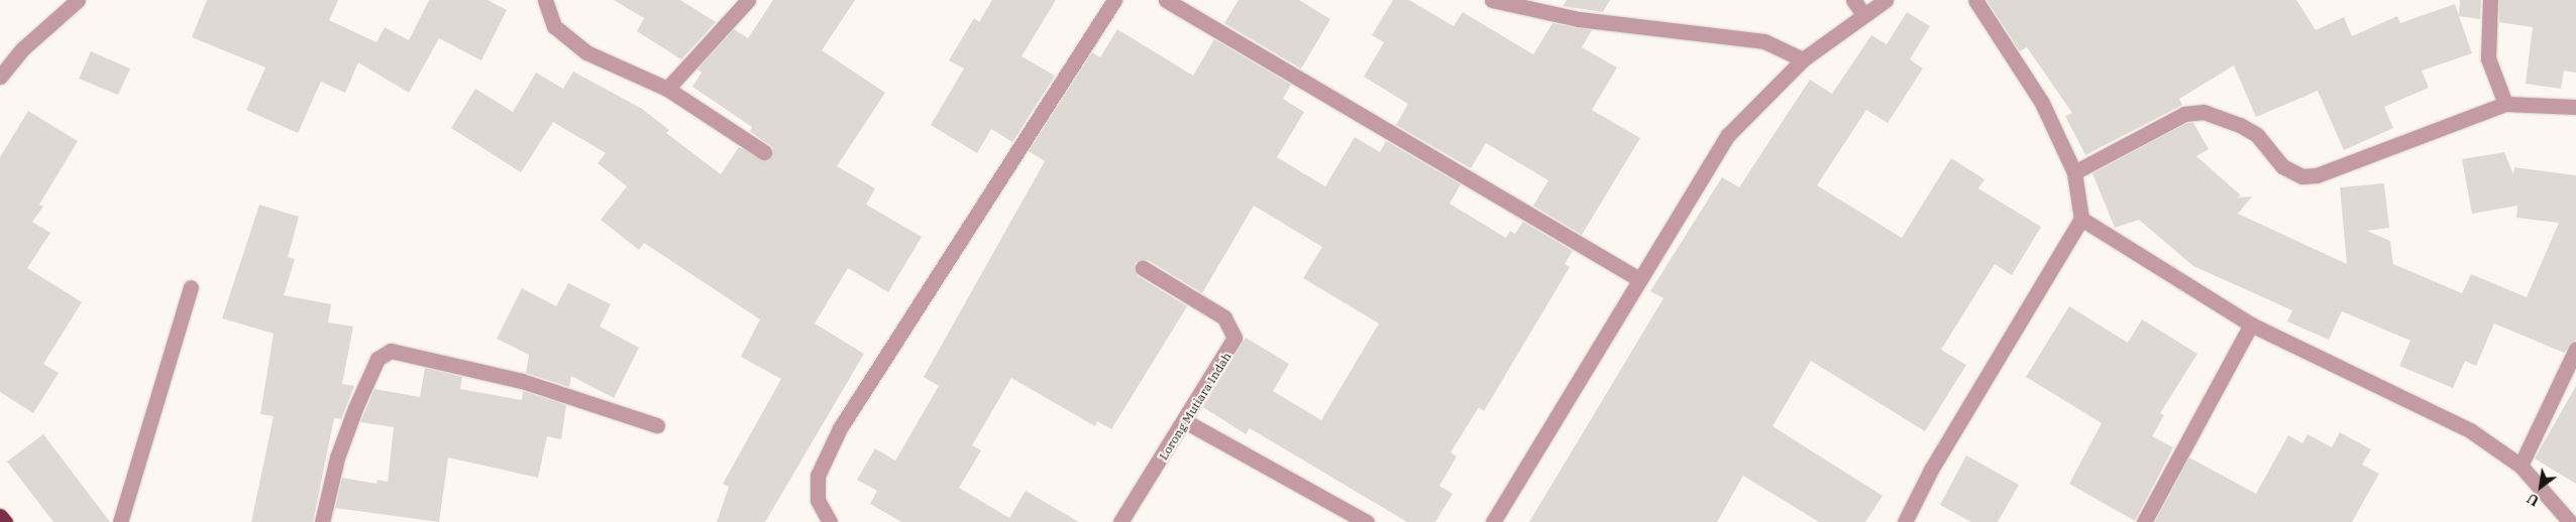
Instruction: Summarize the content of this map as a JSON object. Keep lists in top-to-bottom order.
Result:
{
  "streets": {
    "street": ["Lorong Mutiara Indah"]
  },
  "north": "bottom left"
}
